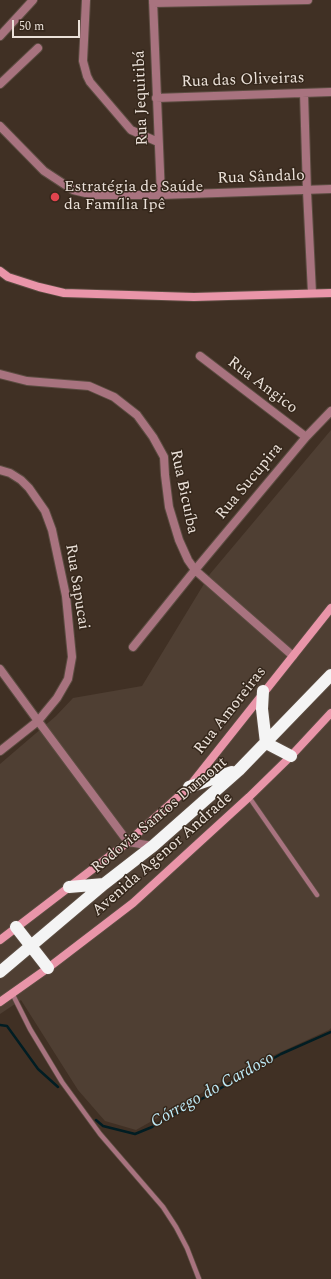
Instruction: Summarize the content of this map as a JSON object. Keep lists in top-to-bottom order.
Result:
{
  "streets": {
    "highway": ["Rodovia Santos Dumont"],
    "street": [
      "Rua das Oliveiras",
      "Rua Jequitibá",
      "Rua Sândalo",
      "Rua Angico",
      "Rua Sucupira",
      "Rua Bicuíba",
      "Rua Sapucai",
      "Rua Amoreiras",
      "Avenida Agenor Andrade"
    ]
  },
  "crossings": [
    ["Rua das Oliveiras", "Rua Jequitibá"],
    ["Rua Jequitibá", "Rua Sândalo"],
    ["Rua Angico", "Rua Sucupira"],
    ["Rua Sucupira", "Rua Bicuíba"],
    ["Rua Bicuíba", "Rua Amoreiras"]
  ],
  "water": ["Córrego do Cardoso"],
  "places": ["Estratégia de Saúde da Família Ipê"],
  "scale_bar": "50 m"
}
